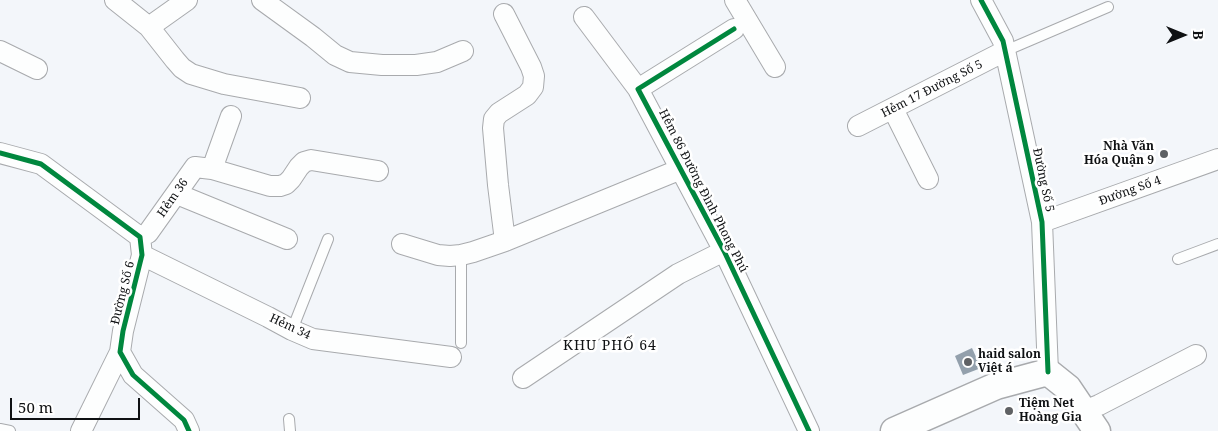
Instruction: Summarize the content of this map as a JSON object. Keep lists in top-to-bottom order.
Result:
{
  "streets": {
    "street": [
      "Hẻm 17 Đường Số 5",
      "Đường Số 5",
      "Hẻm 86 Đường Đình Phong Phú",
      "Đường Số 4",
      "Hẻm 36",
      "Đường Số 6",
      "Hẻm 34"
    ]
  },
  "crossings": [
    ["Hẻm 17 Đường Số 5", "Đường Số 5"],
    ["Đường Số 5", "Đường Số 4"],
    ["Hẻm 36", "Đường Số 6"],
    ["Hẻm 36", "Hẻm 34"],
    ["Đường Số 6", "Hẻm 34"]
  ],
  "districts": ["KHU PHỐ 64"],
  "places": ["Nhà Văn Hóa Quận 9", "haid salon Việt á", "Tiệm Net Hoàng Gia"],
  "scale_bar": "50 m",
  "north": "right"
}
